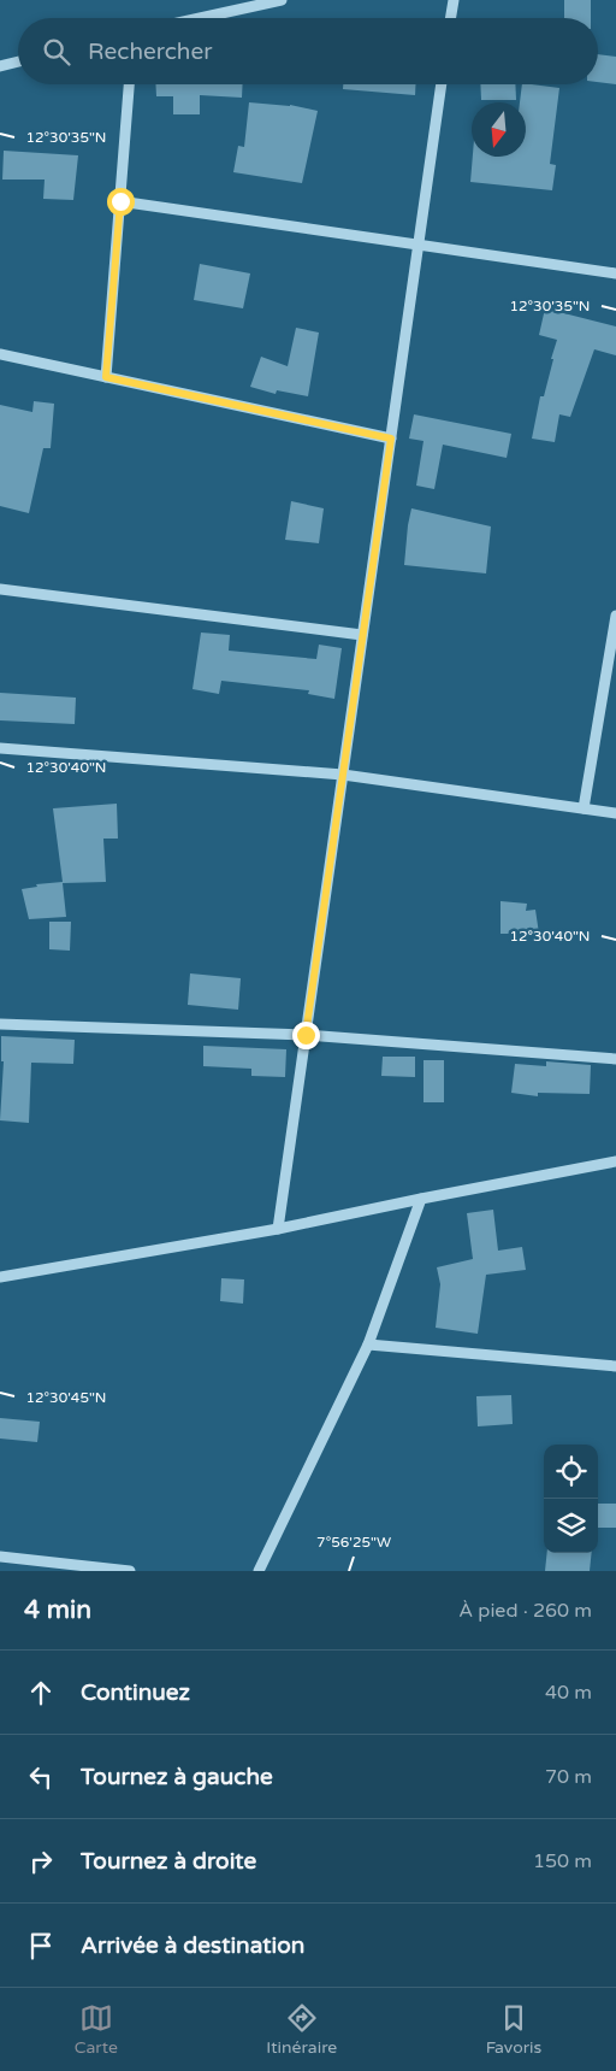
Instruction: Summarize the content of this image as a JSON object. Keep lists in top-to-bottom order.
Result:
{
  "north": "bottom",
  "page": {
    "search": "Rechercher",
    "heading": ["4 min", "À pied · 260 m"],
    "list": [
      ["Continuez", "40 m"],
      ["Tournez à gauche", "70 m"],
      ["Tournez à droite", "150 m"],
      "Arrivée à destination"
    ],
    "nav": ["Carte", "Itinéraire", "Favoris"]
  },
  "coordinates": [
    "12°30'35\"N",
    "12°30'40\"N",
    "12°30'45\"N",
    "7°56'25\"W"
  ]
}
